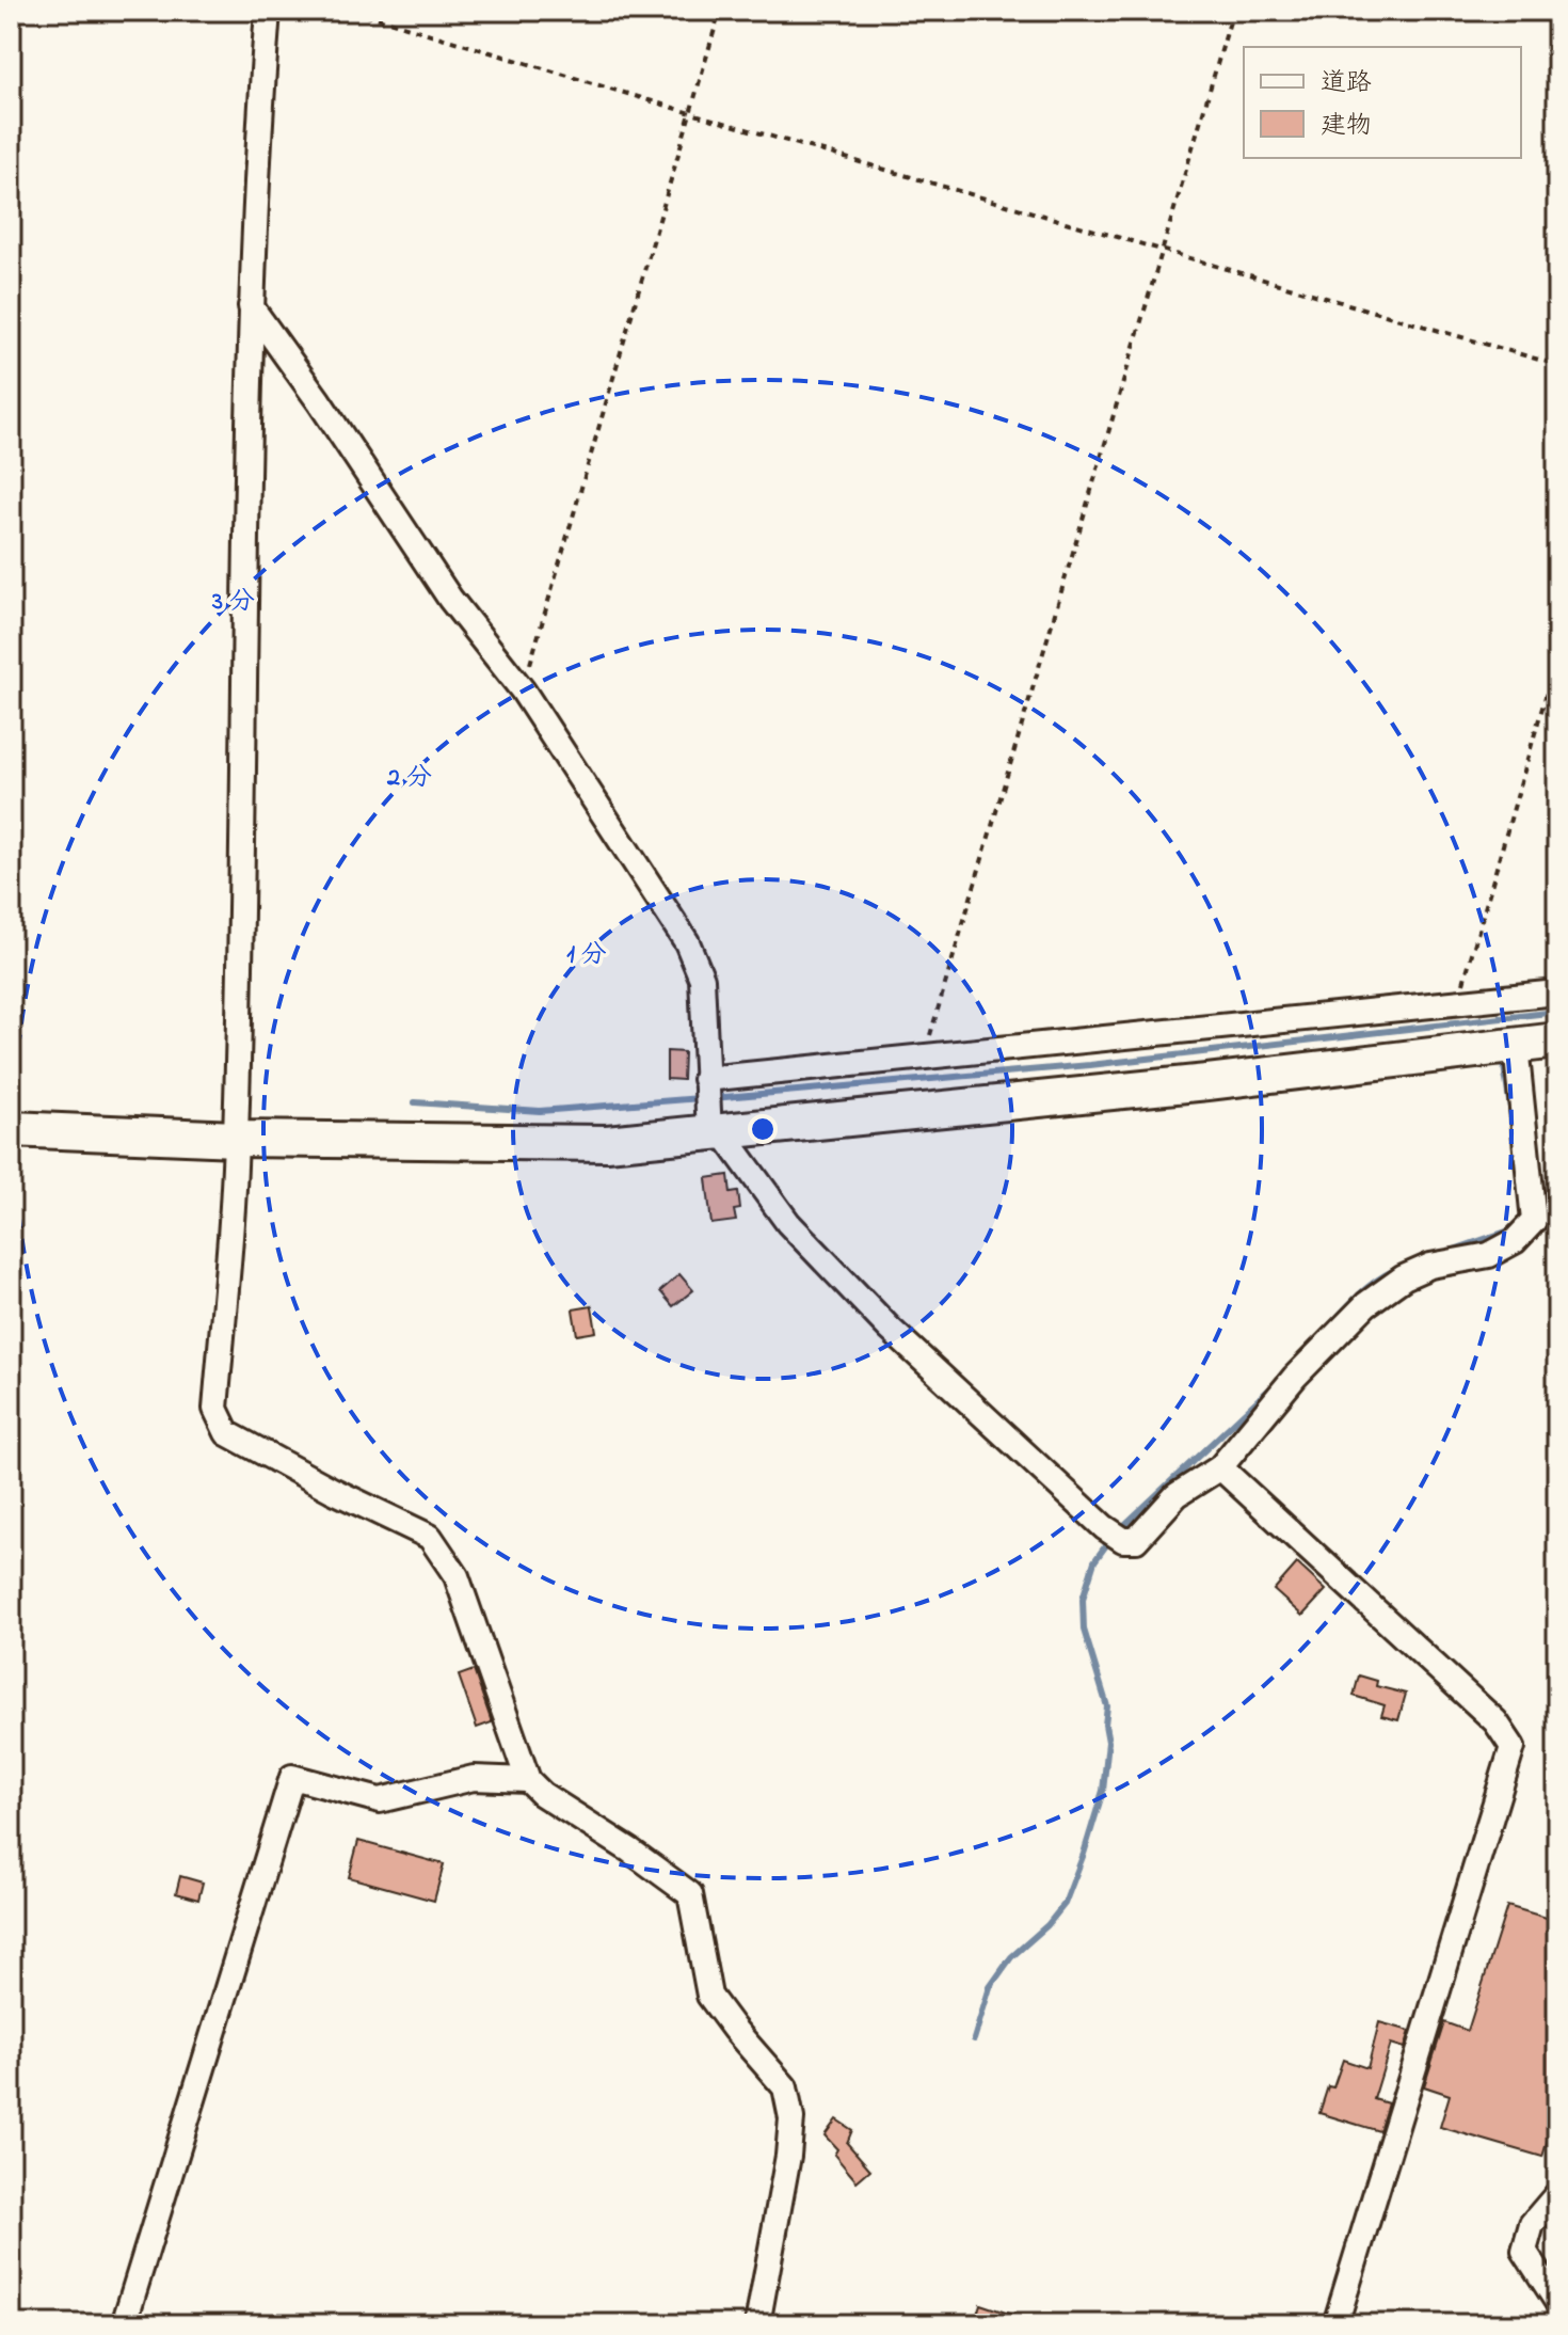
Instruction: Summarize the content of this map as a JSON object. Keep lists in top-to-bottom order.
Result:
{
  "legend": ["道路", "建物"],
  "rings": ["3 分", "2 分", "1 分"]
}
